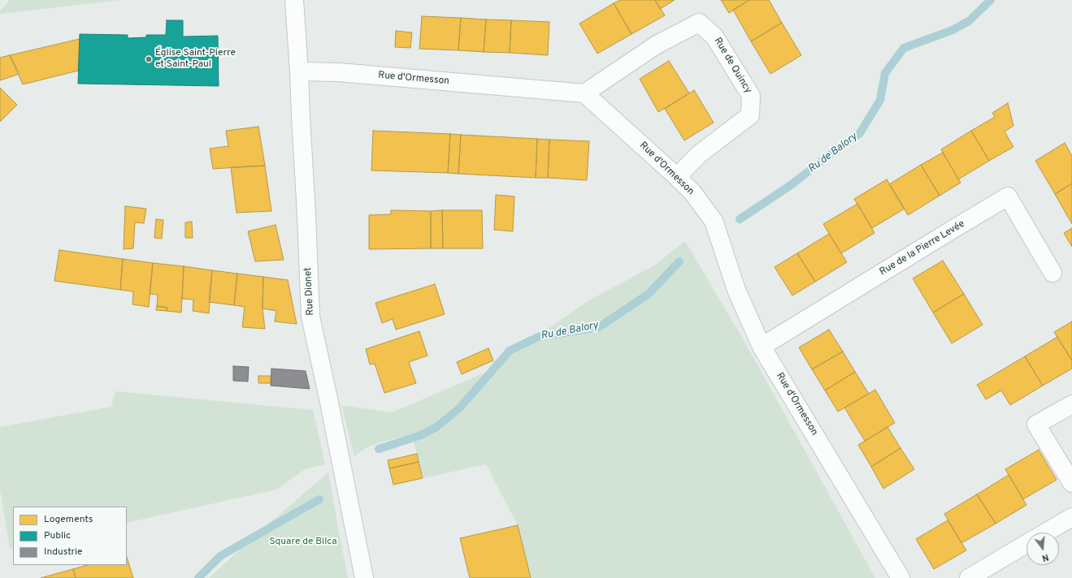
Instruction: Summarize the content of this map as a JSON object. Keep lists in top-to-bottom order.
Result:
{
  "streets": {
    "street": [
      "Rue de Quincy",
      "Rue d'Ormesson",
      "Rue de la Pierre Levée",
      "Rue Dionet"
    ]
  },
  "crossings": [
    ["Rue de Quincy", "Rue d'Ormesson"],
    ["Rue d'Ormesson", "Rue de la Pierre Levée"],
    ["Rue d'Ormesson", "Rue Dionet"]
  ],
  "water": ["Ru de Balory"],
  "parks": ["Square de Bilca"],
  "places": ["Église Saint-Pierre et Saint-Paul"],
  "legend": ["Logements", "Public", "Industrie"],
  "north": "bottom"
}
